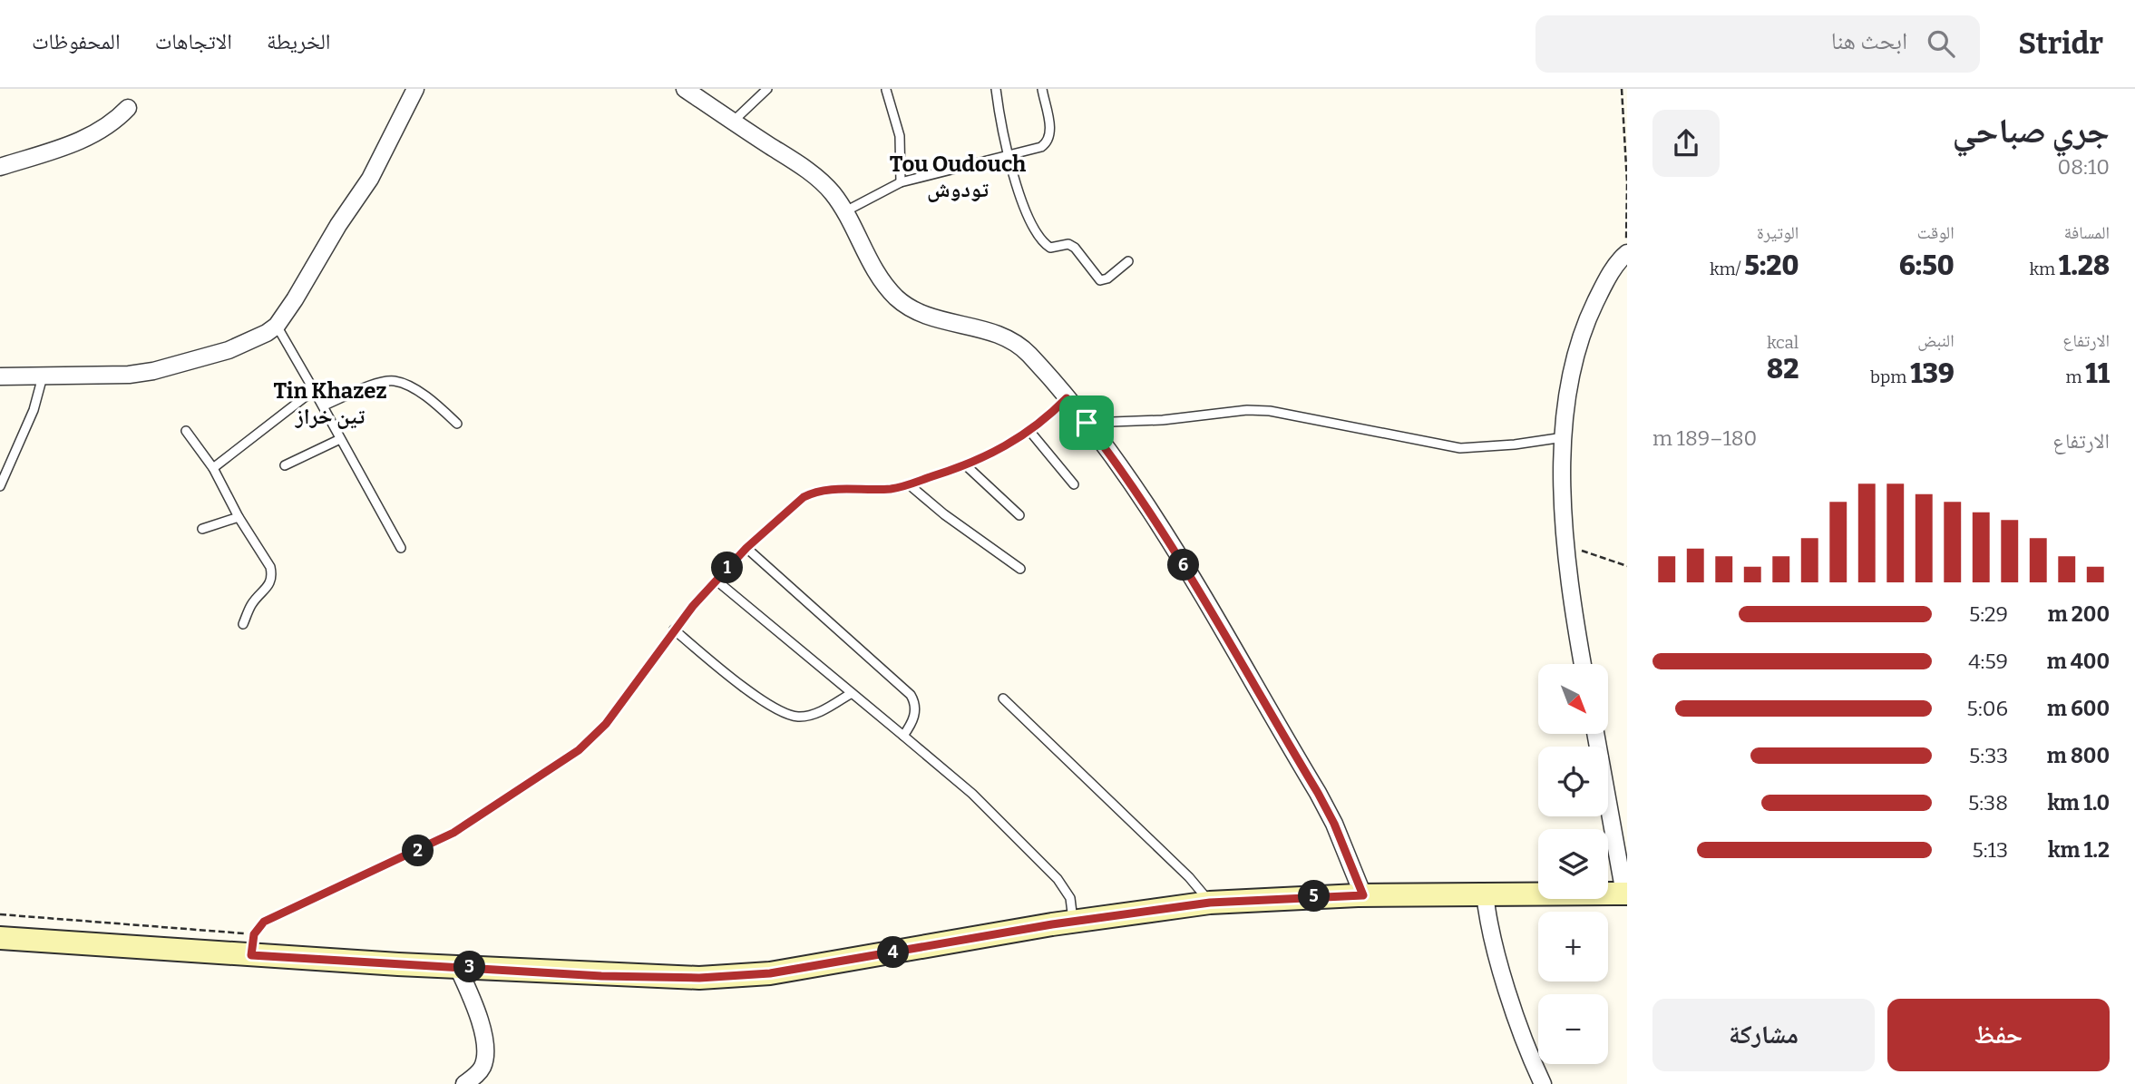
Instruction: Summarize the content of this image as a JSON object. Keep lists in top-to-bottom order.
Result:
{
  "districts": ["Tou Oudouch تودوش", "Tin Khazez تين خراز"],
  "north": "bottom right",
  "page": {
    "header": "Stridr",
    "search": "ابحث هنا",
    "nav": ["الخريطة", "الاتجاهات", "المحفوظات"],
    "heading": ["جري صباحي", "08:10"],
    "stats": [
      ["المسافة", "1.28 km"],
      ["الوقت", "6:50"],
      ["الوتيرة", "5:20 /km"],
      ["الارتفاع", "11 m"],
      ["النبض", "139 bpm"],
      ["kcal", "82"]
    ],
    "chart": ["الارتفاع", "180–189 m"],
    "pins": [
      "6",
      "1",
      "2",
      "5",
      "4",
      "3"
    ],
    "list": [
      {
        "name": "200 m",
        "note": "5:29"
      },
      {
        "name": "400 m",
        "note": "4:59"
      },
      {
        "name": "600 m",
        "note": "5:06"
      },
      {
        "name": "800 m",
        "note": "5:33"
      },
      {
        "name": "1.0 km",
        "note": "5:38"
      },
      {
        "name": "1.2 km",
        "note": "5:13"
      }
    ],
    "map_buttons": ["+", "−"],
    "buttons": ["حفظ", "مشاركة"]
  }
}
